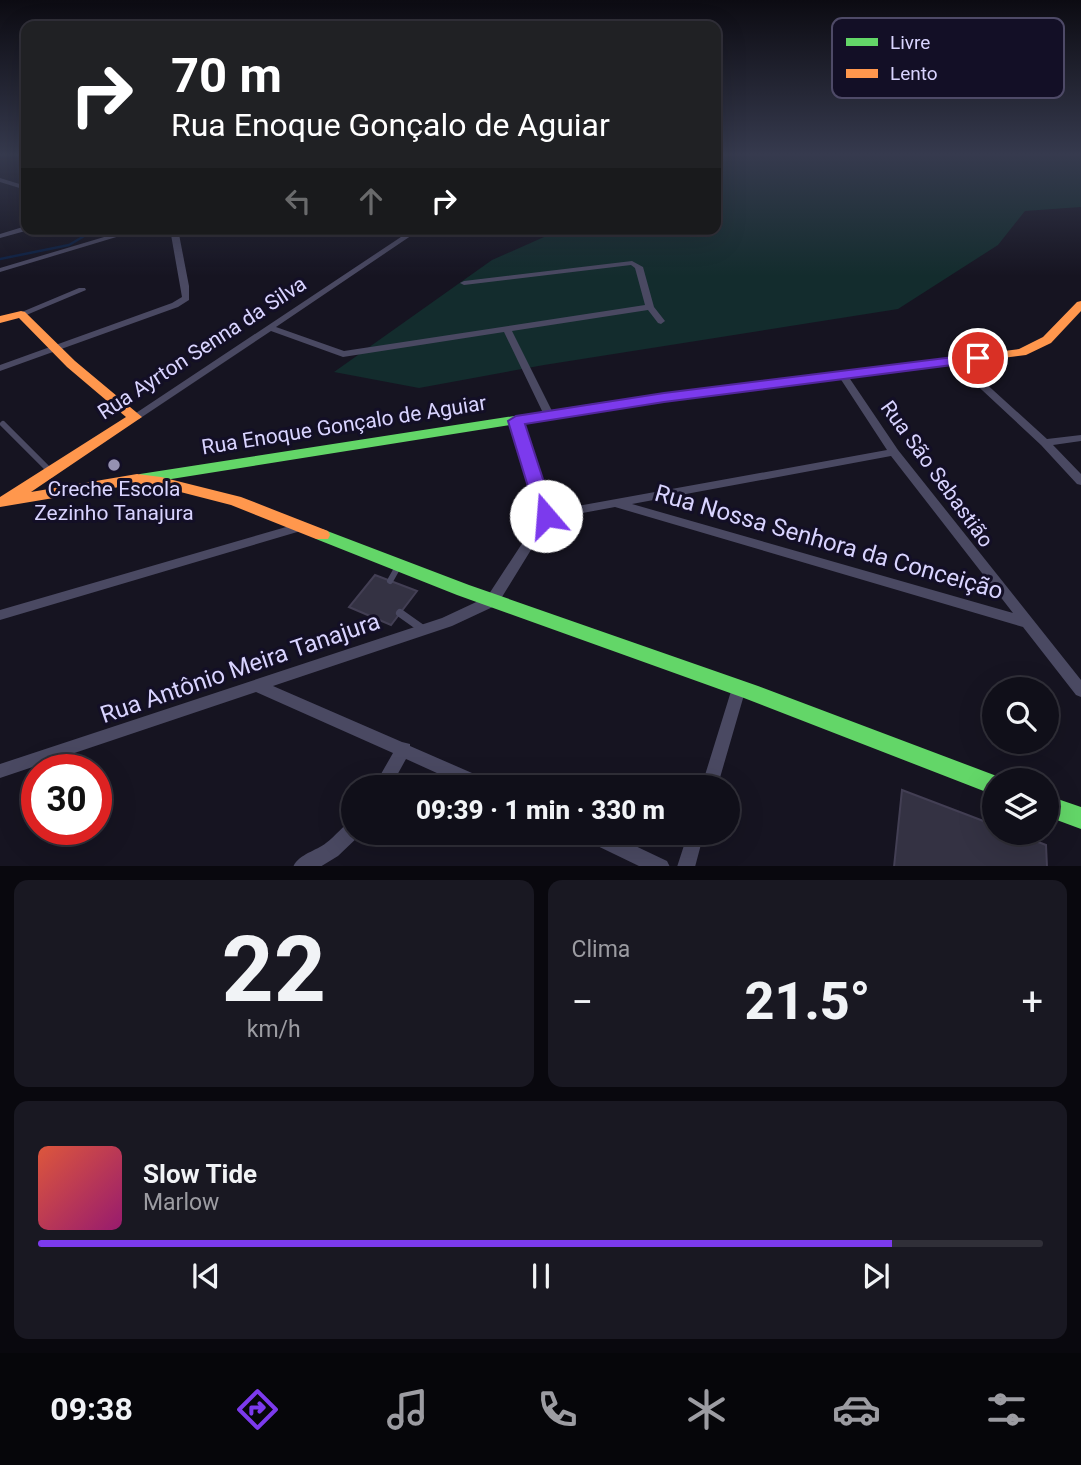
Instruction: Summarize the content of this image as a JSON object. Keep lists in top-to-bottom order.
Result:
{
  "streets": {
    "street": [
      "Rua Ayrton Senna da Silva",
      "Rua Enoque Gonçalo de Aguiar",
      "Rua São Sebastião",
      "Rua Nossa Senhora da Conceição",
      "Rua Antônio Meira Tanajura"
    ]
  },
  "crossings": [
    ["Rua Ayrton Senna da Silva", "Rua Enoque Gonçalo de Aguiar"],
    ["Rua Enoque Gonçalo de Aguiar", "Rua São Sebastião"],
    ["Rua São Sebastião", "Rua Nossa Senhora da Conceição"]
  ],
  "places": ["Creche Escola Zezinho Tanajura"],
  "legend": ["Livre", "Lento"],
  "page": {
    "turn": ["70 m", "Rua Enoque Gonçalo de Aguiar"],
    "limit": "30",
    "trip": "09:39 · 1 min · 330 m",
    "tile": [
      ["22", "km/h"],
      "Clima"
    ],
    "heat": ["−", "21.5°", "+"],
    "song": ["Slow Tide", "Marlow"],
    "tabs": "09:38"
  }
}
